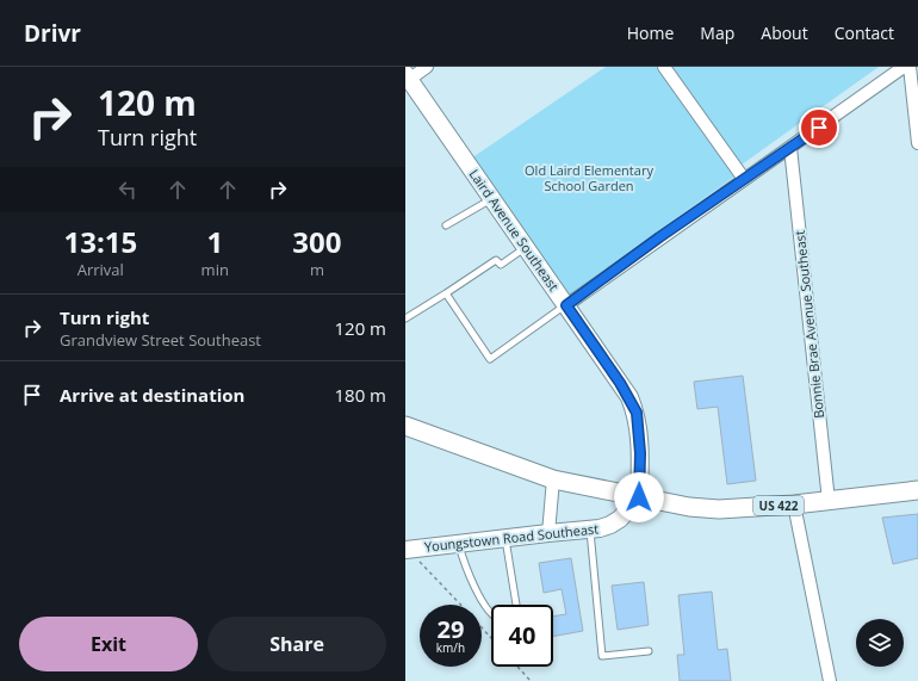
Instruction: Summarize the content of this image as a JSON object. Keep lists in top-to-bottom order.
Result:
{
  "streets": {
    "main road": ["US 422"],
    "street": ["Laird Avenue Southeast", "Bonnie Brae Avenue Southeast", "Youngstown Road Southeast"]
  },
  "crossings": [
    ["Laird Avenue Southeast", "US 422"],
    ["Laird Avenue Southeast", "Youngstown Road Southeast"],
    ["Bonnie Brae Avenue Southeast", "US 422"],
    ["US 422", "Youngstown Road Southeast"]
  ],
  "parks": ["Old Laird Elementary School Garden"],
  "page": {
    "header": "Drivr",
    "nav": [
      "Home",
      "Map",
      "About",
      "Contact"
    ],
    "turn": ["120 m", "Turn right"],
    "eta": [
      "13:15",
      "Arrival",
      "1",
      "min",
      "300",
      "m"
    ],
    "list": [
      {
        "name": "Turn right",
        "note": "Grandview Street Southeast",
        "value": "120 m"
      },
      {
        "name": "Arrive at destination",
        "value": "180 m"
      }
    ],
    "speed": "29 km/h",
    "limit": "40",
    "buttons": ["Exit", "Share"]
  }
}
